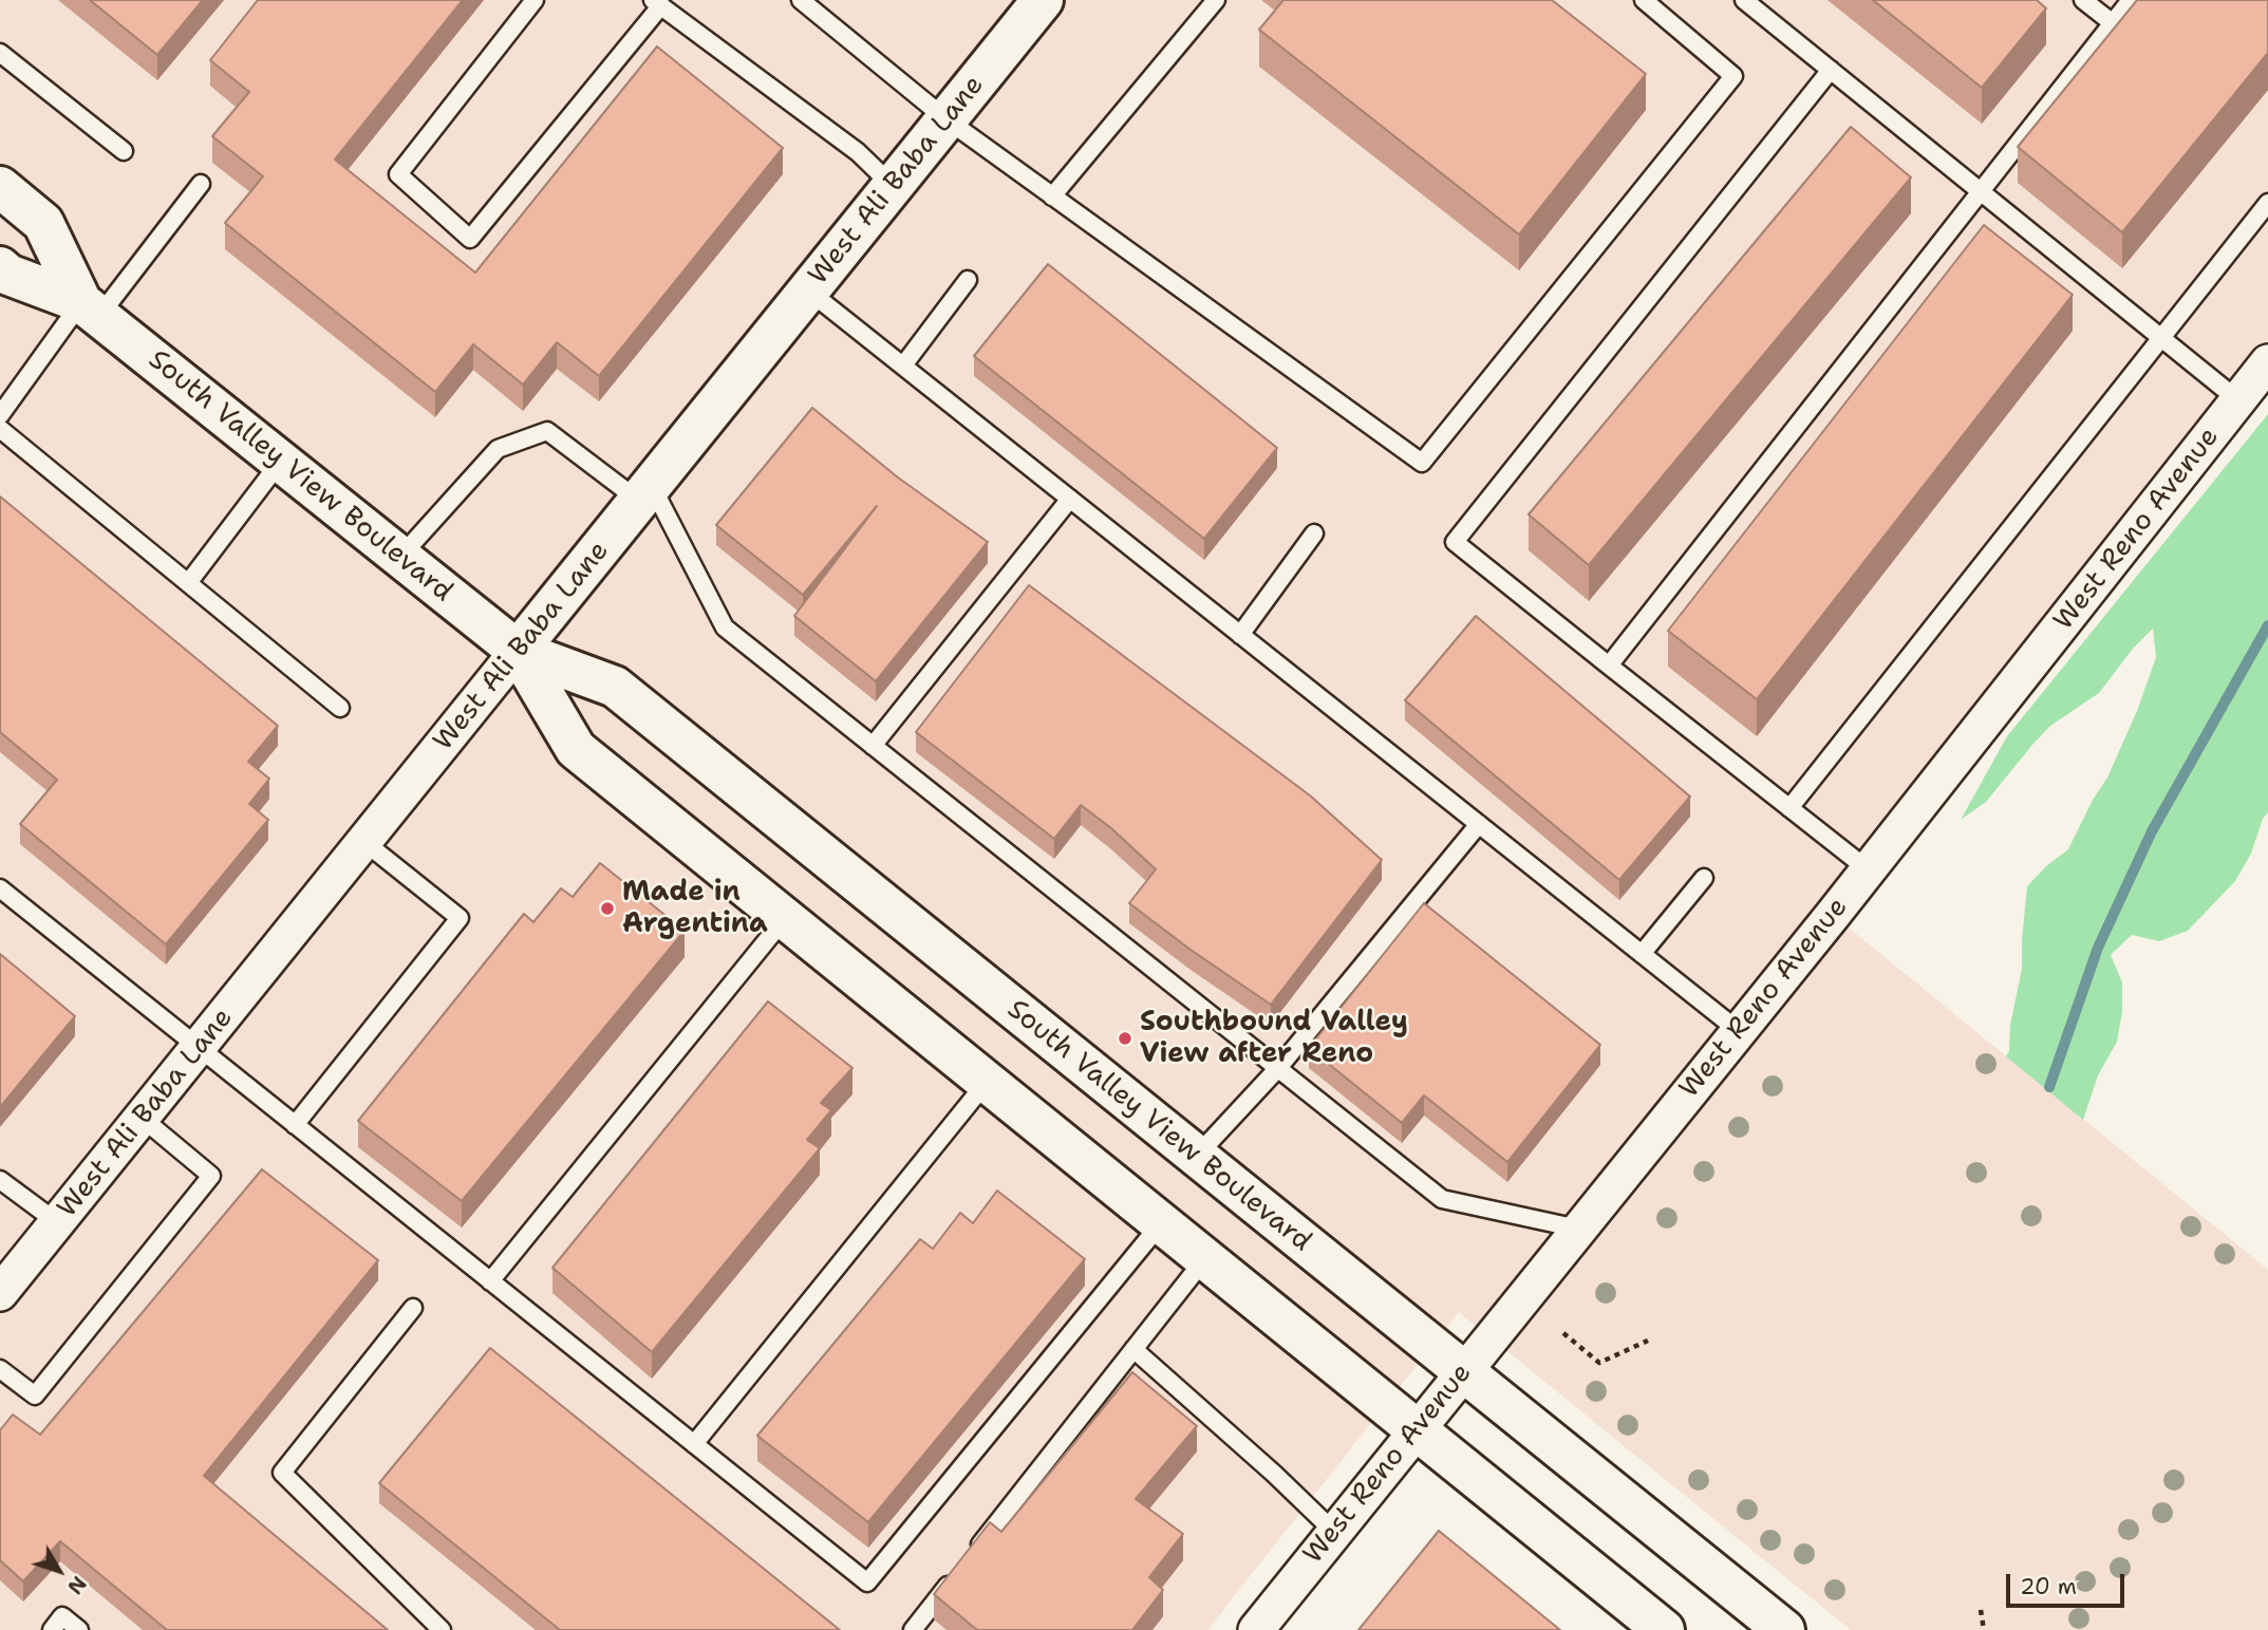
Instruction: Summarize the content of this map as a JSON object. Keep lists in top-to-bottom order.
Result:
{
  "streets": {
    "main road": ["West Ali Baba Lane", "South Valley View Boulevard"],
    "street": ["West Reno Avenue"]
  },
  "crossings": [
    ["West Ali Baba Lane", "South Valley View Boulevard"],
    ["South Valley View Boulevard", "West Reno Avenue"]
  ],
  "places": ["Made in Argentina", "Southbound Valley View after Reno"],
  "scale_bar": "20 m",
  "north": "bottom right"
}
